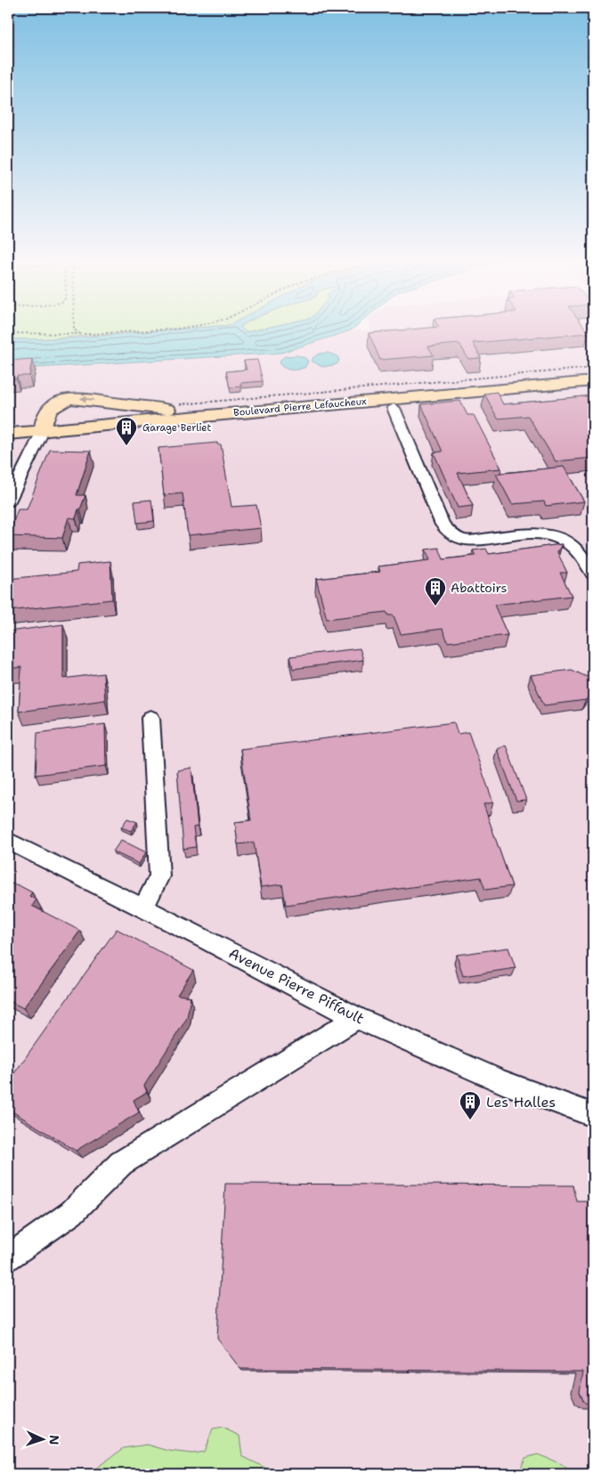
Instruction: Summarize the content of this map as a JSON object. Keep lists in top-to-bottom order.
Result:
{
  "streets": {
    "main road": ["Boulevard Pierre Lefaucheux"],
    "street": ["Avenue Pierre Piffault"]
  },
  "places": {
    "building": ["Garage Berliet", "Abattoirs", "Les Halles"]
  },
  "north": "right"
}
